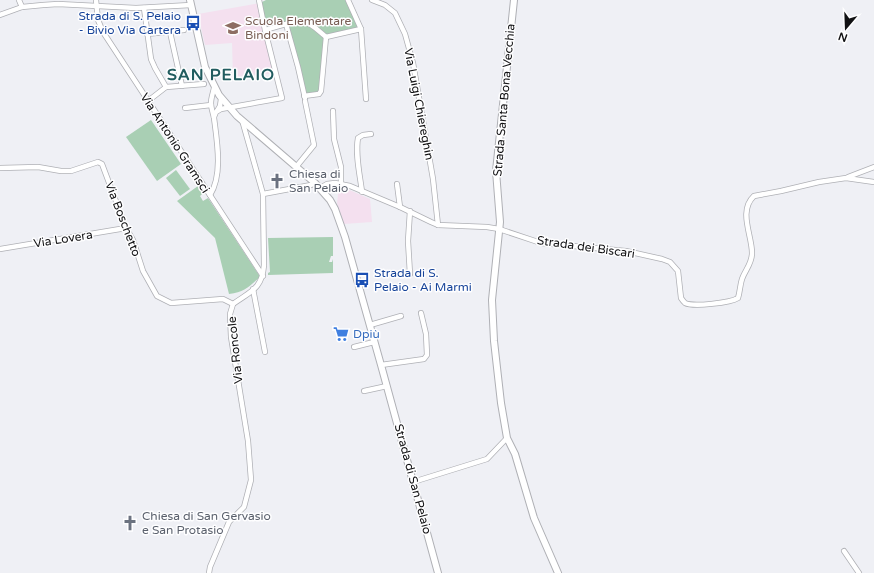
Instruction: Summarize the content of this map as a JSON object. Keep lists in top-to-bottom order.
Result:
{
  "streets": {
    "main road": ["Strada Santa Bona Vecchia", "Strada di San Pelaio"],
    "street": [
      "Via Luigi Chiereghin",
      "Via Antonio Gramsci",
      "Via Boschetto",
      "Via Lovera",
      "Strada dei Biscari",
      "Via Roncole"
    ]
  },
  "crossings": [
    ["Strada Santa Bona Vecchia", "Strada dei Biscari"],
    ["Via Luigi Chiereghin", "Strada dei Biscari"],
    ["Via Antonio Gramsci", "Via Roncole"],
    ["Via Boschetto", "Via Lovera"],
    ["Via Boschetto", "Via Roncole"]
  ],
  "districts": ["SAN PELAIO"],
  "places": {
    "bus stop": ["Strada di S. Pelaio - Bivio Via Cartera", "Strada di S. Pelaio - Ai Marmi"],
    "school or university": ["Scuola Elementare Bindoni"],
    "church": ["Chiesa di San Pelaio", "Chiesa di San Gervasio e San Protasio"],
    "supermarket": ["Dpiù"]
  },
  "north": "bottom"
}
